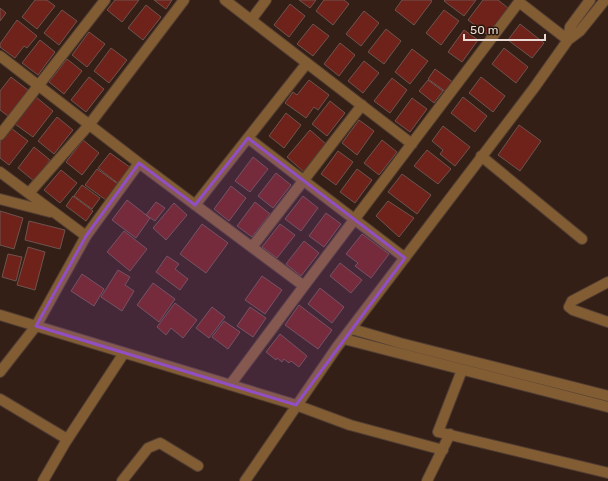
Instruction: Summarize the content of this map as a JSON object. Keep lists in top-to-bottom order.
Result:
{
  "scale_bar": "50 m"
}
